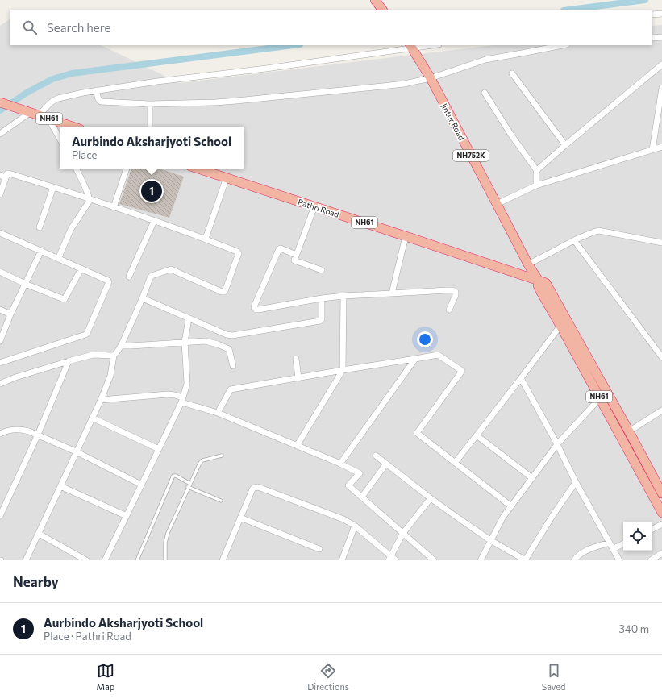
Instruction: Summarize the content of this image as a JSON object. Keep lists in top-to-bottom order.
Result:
{
  "streets": {
    "highway": [
      "NH61",
      "Jintur Road",
      "NH752K",
      "Pathri Road"
    ]
  },
  "crossings": [
    ["NH61", "NH752K"],
    ["NH61", "Pathri Road"],
    ["Jintur Road", "NH752K"],
    ["NH752K", "Pathri Road"]
  ],
  "page": {
    "search": "Search here",
    "popup": ["Aurbindo Aksharjyoti School", "Place"],
    "pins": "1",
    "heading": "Nearby",
    "list": [
      {
        "mark": "1",
        "name": "Aurbindo Aksharjyoti School",
        "note": "Place · Pathri Road",
        "value": "340 m"
      }
    ],
    "nav": ["Map", "Directions", "Saved"]
  }
}
